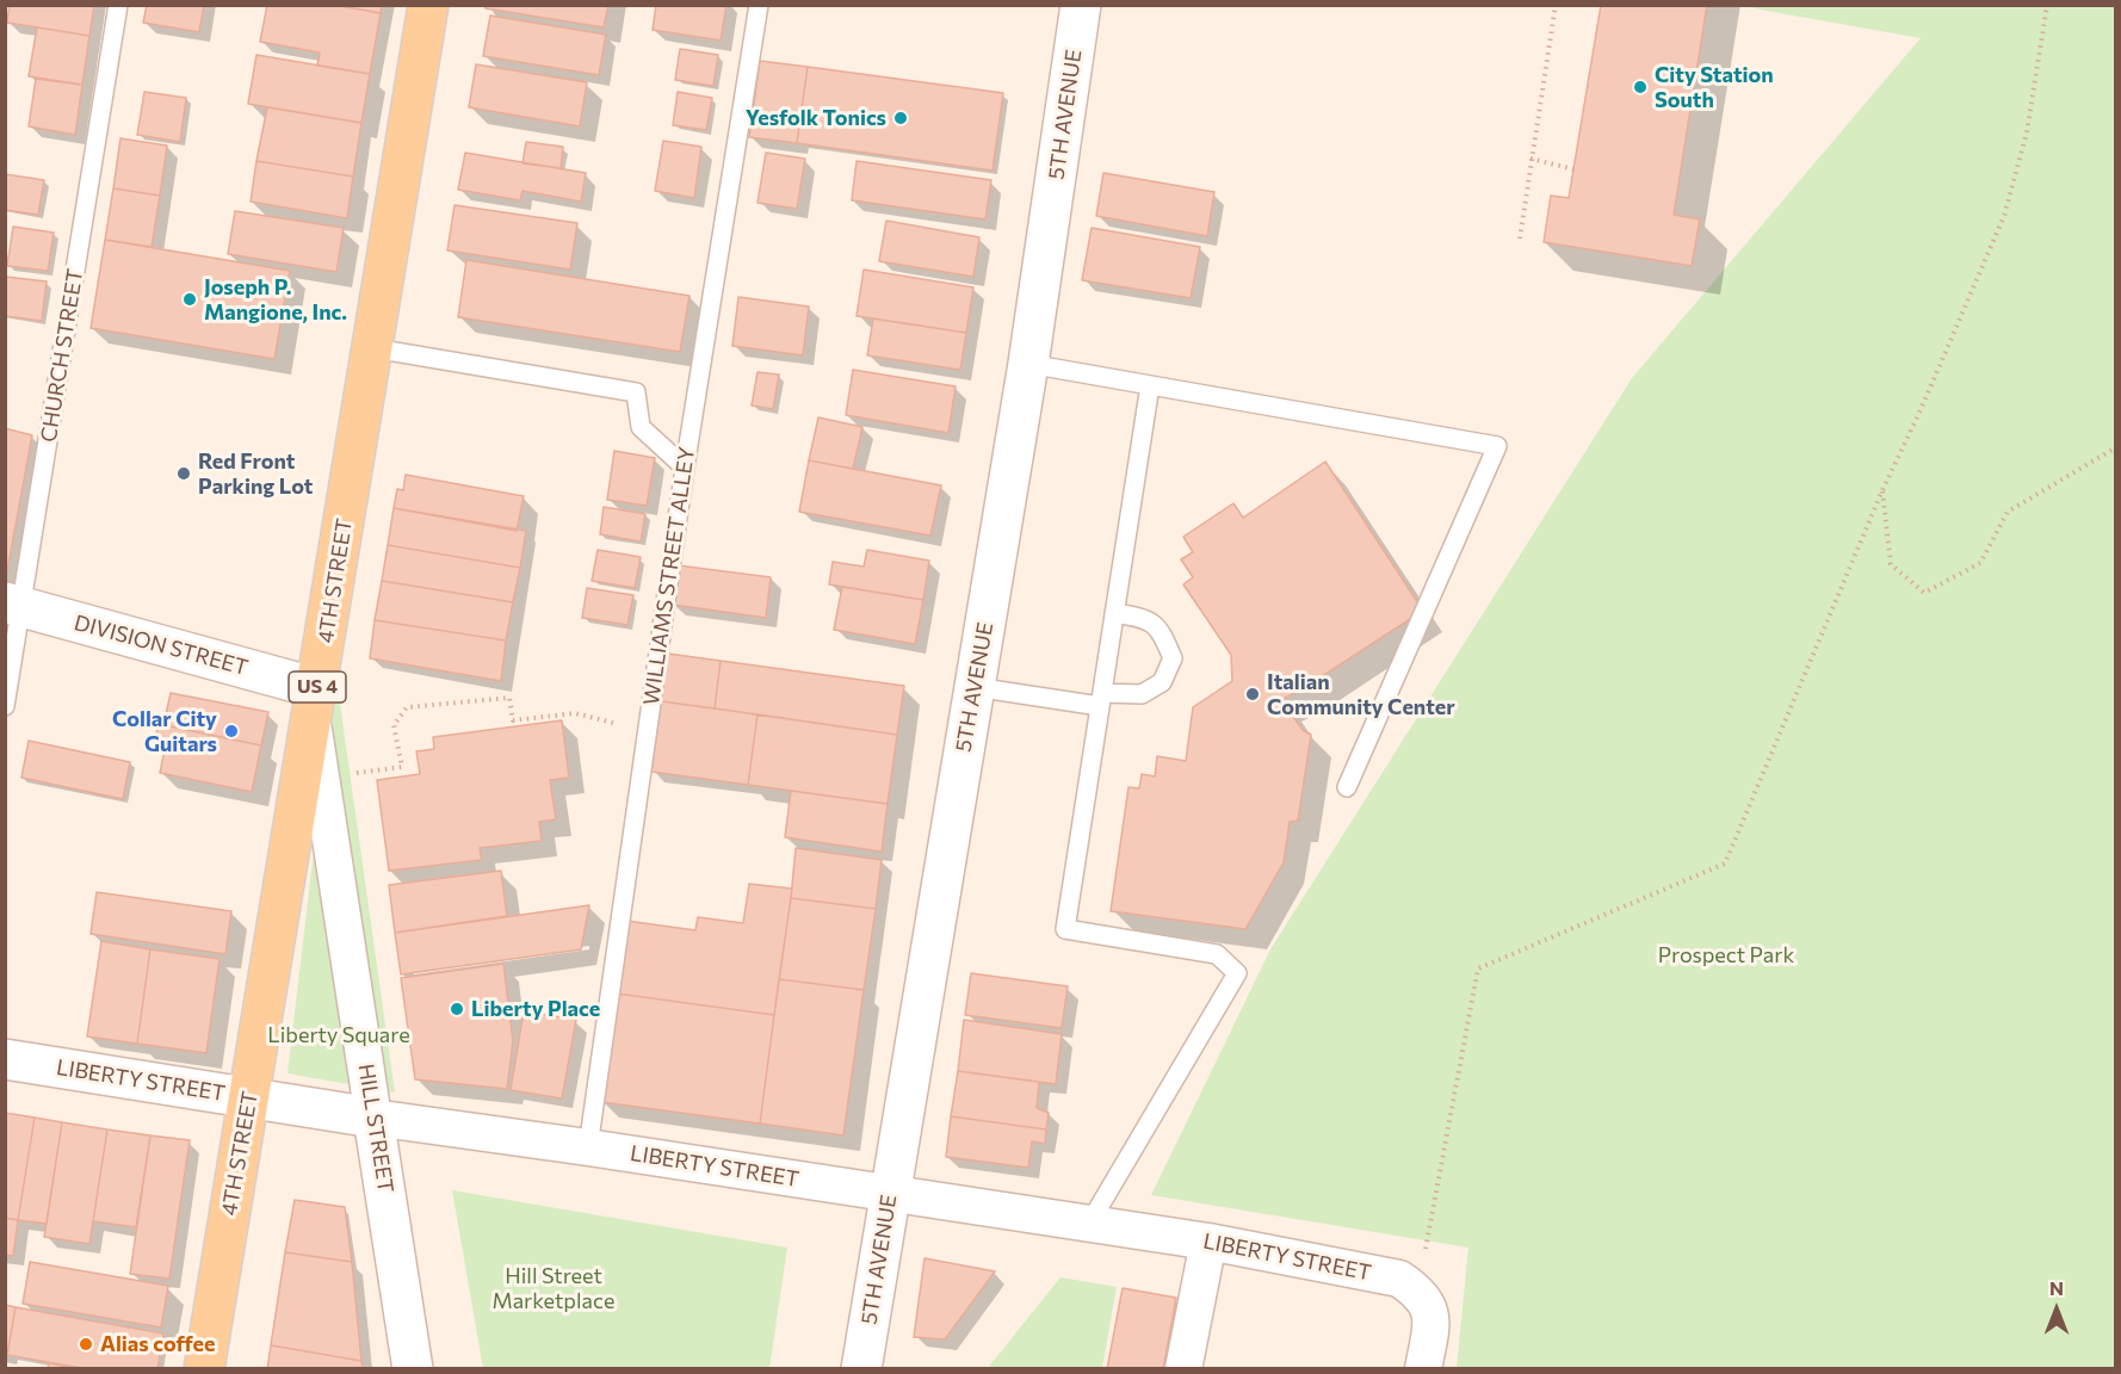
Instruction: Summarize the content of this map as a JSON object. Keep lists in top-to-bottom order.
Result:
{
  "streets": {
    "main road": ["4TH STREET", "US 4"],
    "street": [
      "5TH AVENUE",
      "DIVISION STREET",
      "LIBERTY STREET",
      "HILL STREET"
    ],
    "lane": ["CHURCH STREET", "WILLIAMS STREET ALLEY"]
  },
  "crossings": [
    ["5TH AVENUE", "LIBERTY STREET"],
    ["CHURCH STREET", "DIVISION STREET"],
    ["WILLIAMS STREET ALLEY", "LIBERTY STREET"],
    ["4TH STREET", "DIVISION STREET"],
    ["4TH STREET", "LIBERTY STREET"],
    ["4TH STREET", "HILL STREET"],
    ["DIVISION STREET", "HILL STREET"],
    ["LIBERTY STREET", "HILL STREET"]
  ],
  "parks": ["Prospect Park", "Liberty Square", "Hill Street Marketplace"],
  "places": [
    "City Station South",
    "Yesfolk Tonics",
    "Joseph P. Mangione, Inc.",
    "Red Front Parking Lot",
    "Italian Community Center",
    "Collar City Guitars",
    "Liberty Place",
    "Alias coffee"
  ],
  "north": "top"
}
